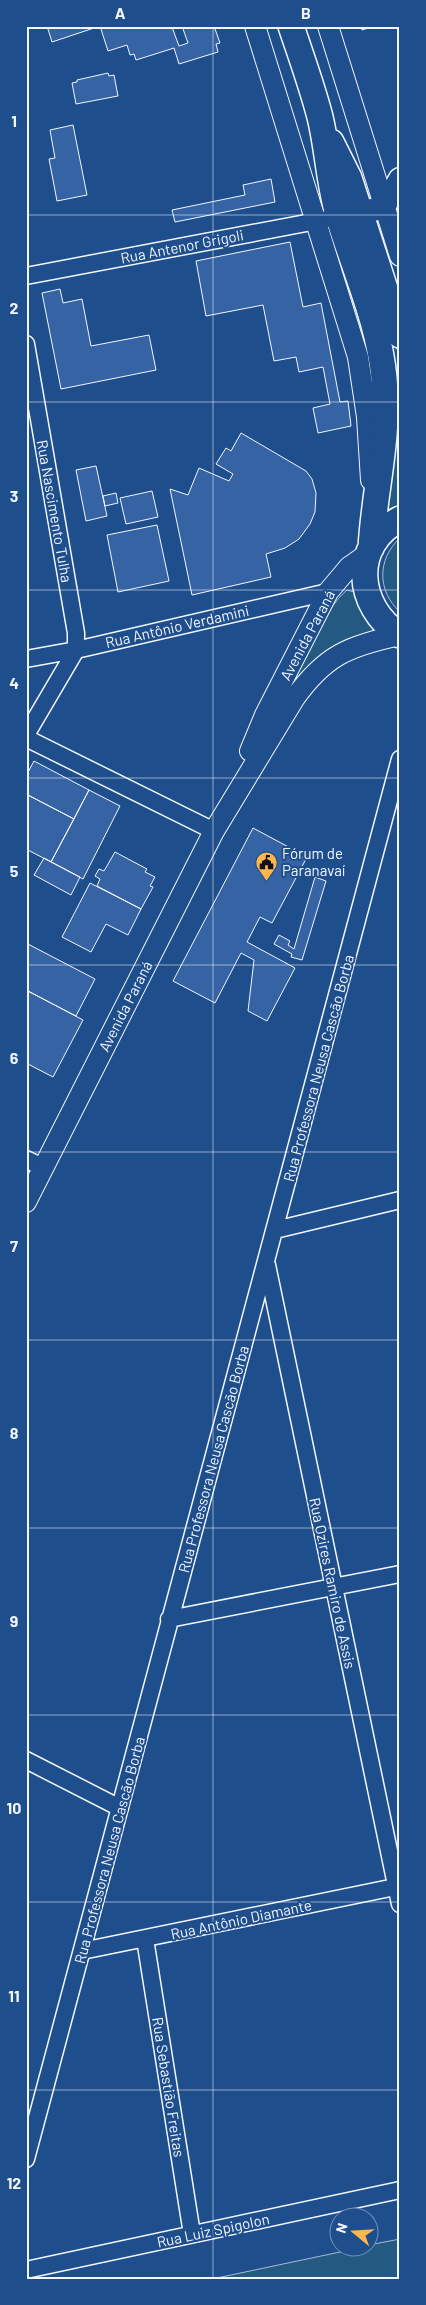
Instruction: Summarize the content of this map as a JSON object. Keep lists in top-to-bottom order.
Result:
{
  "streets": {
    "street": [
      "Rua Antenor Grigoli",
      "Rua Nascimento Tulha",
      "Rua Antônio Verdamini",
      "Avenida Paraná",
      "Rua Professora Neusa Cascão Borba",
      "Rua Ozires Ramiro de Assis",
      "Rua Antônio Diamante",
      "Rua Sebastião Freitas",
      "Rua Luiz Spigolon"
    ]
  },
  "crossings": [
    ["Rua Nascimento Tulha", "Rua Antônio Verdamini"],
    ["Rua Antônio Verdamini", "Avenida Paraná"],
    ["Rua Professora Neusa Cascão Borba", "Rua Ozires Ramiro de Assis"],
    ["Rua Professora Neusa Cascão Borba", "Rua Antônio Diamante"],
    ["Rua Ozires Ramiro de Assis", "Rua Antônio Diamante"],
    ["Rua Antônio Diamante", "Rua Sebastião Freitas"],
    ["Rua Sebastião Freitas", "Rua Luiz Spigolon"]
  ],
  "places": {
    "public building": ["Fórum de Paranavaí"]
  },
  "north": "left",
  "grid": {
    "columns": ["A", "B"],
    "rows": [
      "1",
      "2",
      "3",
      "4",
      "5",
      "6",
      "7",
      "8",
      "9",
      "10",
      "11",
      "12"
    ]
  }
}
